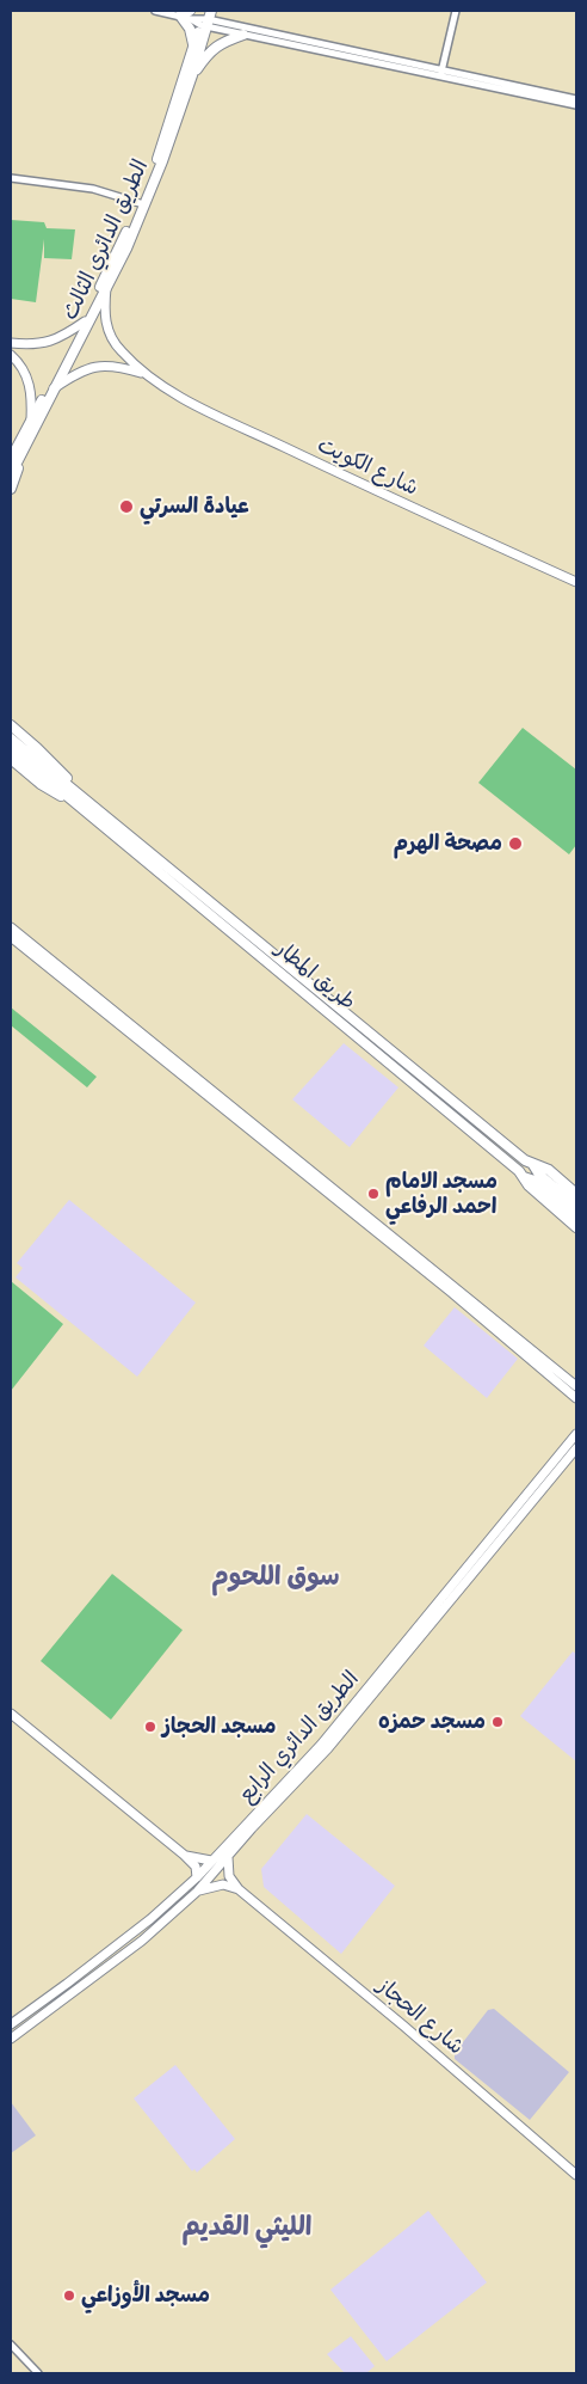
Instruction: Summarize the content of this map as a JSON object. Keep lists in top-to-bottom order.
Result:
{
  "streets": {
    "highway": ["الطريق الدائري الثالث", "طريق المطار"],
    "main road": ["شارع الكويت", "الطريق الدائري الرابع", "شارع الحجاز"]
  },
  "crossings": [
    ["الطريق الدائري الثالث", "شارع الكويت"],
    ["الطريق الدائري الرابع", "شارع الحجاز"]
  ],
  "districts": ["سوق اللحوم", "الليثي القديم"],
  "places": [
    "عيادة السرتي",
    "مصحة الهرم",
    "مسجد الامام احمد الرفاعي",
    "مسجد حمزه",
    "مسجد الحجاز",
    "مسجد الأوزاعي"
  ]
}
